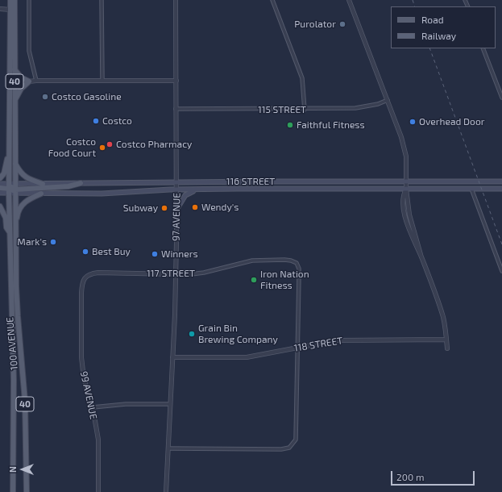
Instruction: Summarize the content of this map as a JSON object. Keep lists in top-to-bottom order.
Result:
{
  "streets": {
    "main road": ["40", "116 STREET", "100 AVENUE"],
    "street": [
      "115 STREET",
      "97 AVENUE",
      "117 STREET",
      "118 STREET",
      "99 AVENUE"
    ]
  },
  "crossings": [
    ["115 STREET", "97 AVENUE"],
    ["116 STREET", "97 AVENUE"],
    ["116 STREET", "100 AVENUE"],
    ["97 AVENUE", "117 STREET"],
    ["97 AVENUE", "118 STREET"],
    ["117 STREET", "118 STREET"],
    ["117 STREET", "99 AVENUE"]
  ],
  "places": [
    "Purolator",
    "Costco Gasoline",
    "Costco",
    "Overhead Door",
    "Faithful Fitness",
    "Costco Pharmacy",
    "Costco Food Court",
    "Wendy's",
    "Subway",
    "Mark's",
    "Best Buy",
    "Winners",
    "Iron Nation Fitness",
    "Grain Bin Brewing Company"
  ],
  "legend": ["Road", "Railway"],
  "scale_bar": "200 m",
  "north": "left"
}
